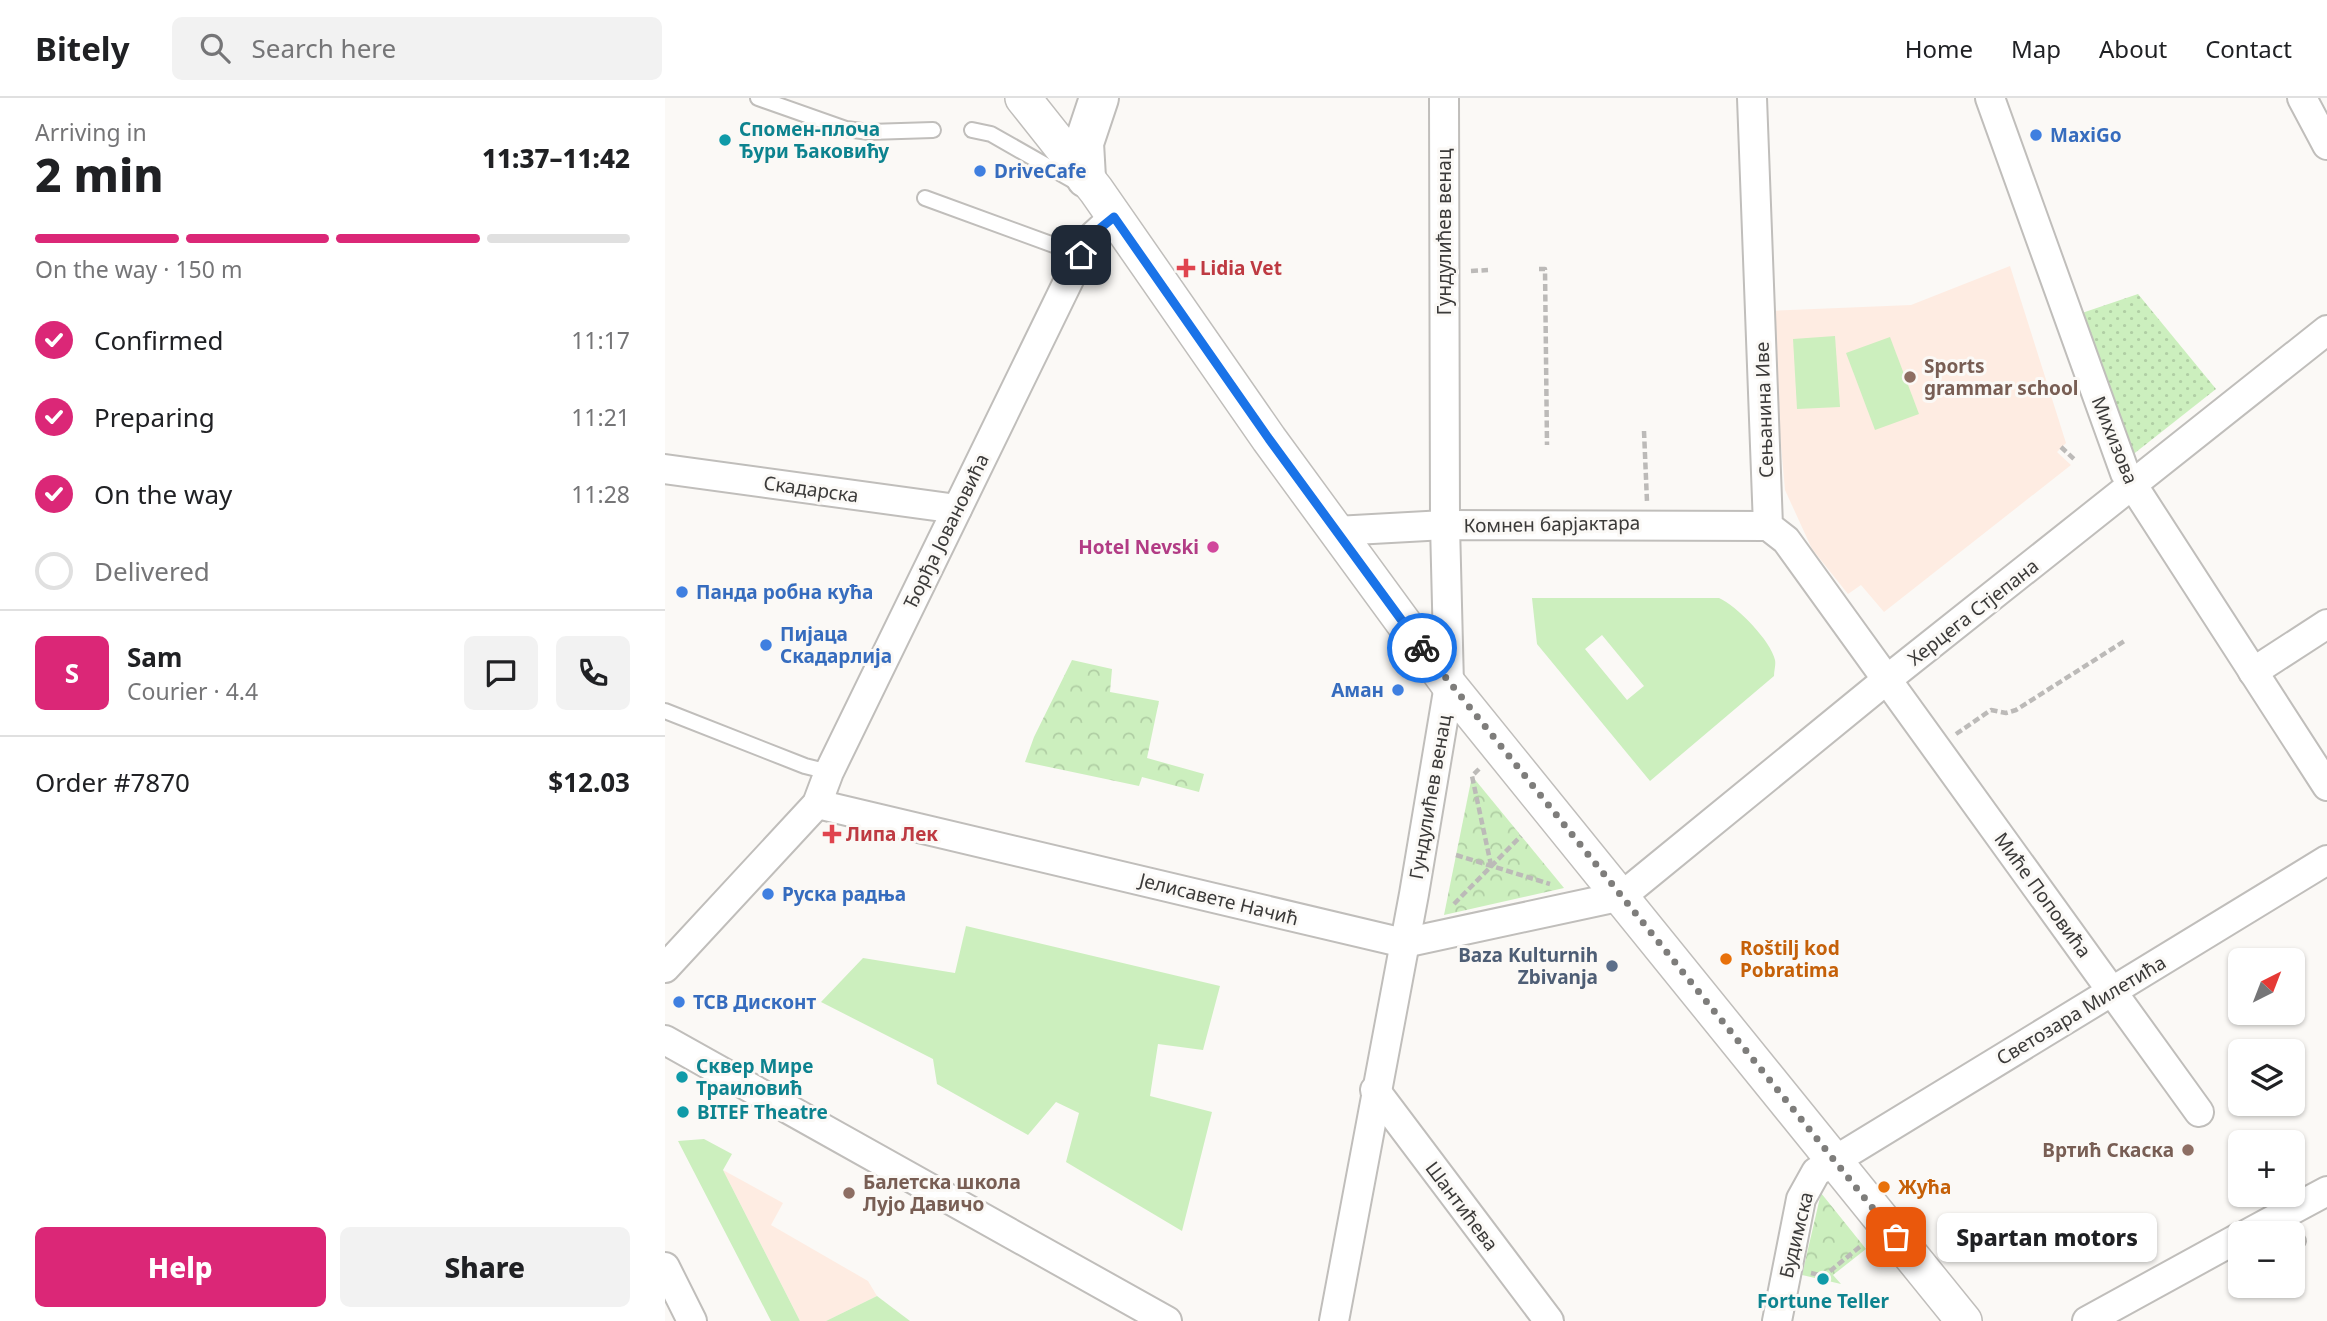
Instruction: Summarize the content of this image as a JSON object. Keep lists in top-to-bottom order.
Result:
{
  "streets": {
    "street": [
      "Гундулићев венац",
      "Сењанина Иве",
      "Михизова",
      "Скадарска",
      "Комнен барјактара",
      "Ђорђа Јовановића",
      "Херцега Стјепана",
      "Миће Поповића",
      "Јелисавете Начић",
      "Светозара Милетића",
      "Шантићева",
      "Будимска"
    ]
  },
  "crossings": [
    ["Гундулићев венац", "Комнен барјактара"],
    ["Гундулићев венац", "Јелисавете Начић"],
    ["Гундулићев венац", "Шантићева"],
    ["Сењанина Иве", "Комнен барјактара"],
    ["Михизова", "Херцега Стјепана"],
    ["Скадарска", "Ђорђа Јовановића"],
    ["Ђорђа Јовановића", "Јелисавете Начић"],
    ["Херцега Стјепана", "Миће Поповића"],
    ["Херцега Стјепана", "Јелисавете Начић"],
    ["Миће Поповића", "Светозара Милетића"],
    ["Светозара Милетића", "Будимска"]
  ],
  "places": {
    "other": [
      "MaxiGo",
      "Спомен-плоча Ђури Ђаковићу",
      "DriveCafe",
      "Sports grammar school",
      "Hotel Nevski",
      "Панда робна кућа",
      "Пијаца Скадарлија",
      "Аман",
      "Руска радња",
      "Roštilj kod Pobratima",
      "Baza Kulturnih Zbivanja",
      "ТСВ Дисконт",
      "Сквер Мире Траиловић",
      "BITEF Theatre",
      "Вртић Скаска",
      "Жућа",
      "Балетска школа Лујо Давичо",
      "Spartan motors",
      "Fortune Teller"
    ],
    "health": ["Lidia Vet", "Липа Лек"]
  },
  "north": "top right",
  "page": {
    "header": "Bitely",
    "search": "Search here",
    "nav": [
      "Home",
      "Map",
      "About",
      "Contact"
    ],
    "heading": ["2 min", "Arriving in", "11:37–11:42"],
    "panel": [
      "Sam",
      "Courier · 4.4",
      "Order #7870",
      "$12.03"
    ],
    "bar": "On the way · 150 m",
    "list": [
      ["Confirmed", "11:17"],
      ["Preparing", "11:21"],
      ["On the way", "11:28"],
      "Delivered"
    ],
    "round": "S",
    "map_buttons": ["+", "−"],
    "buttons": ["Help", "Share"],
    "bubble": "Spartan motors"
  }
}
